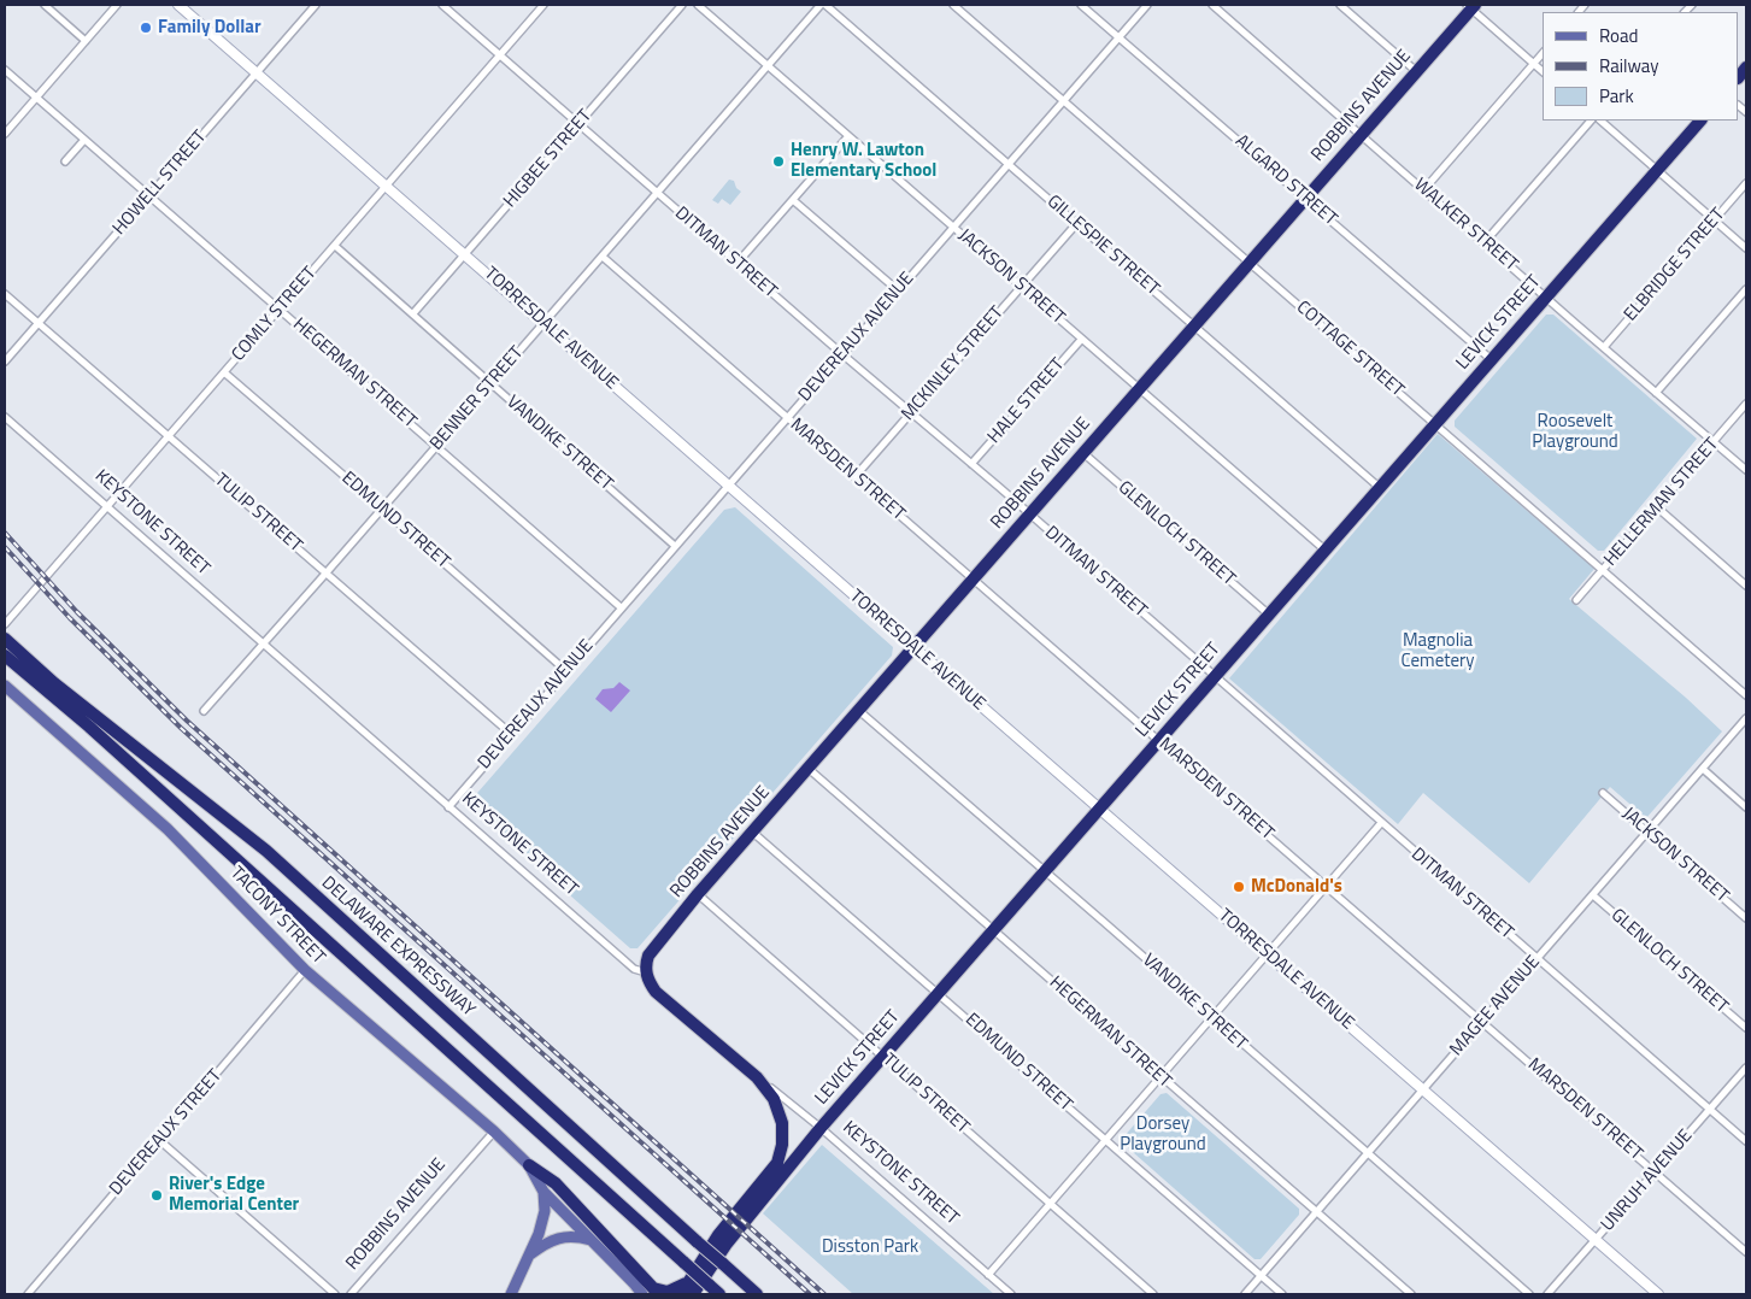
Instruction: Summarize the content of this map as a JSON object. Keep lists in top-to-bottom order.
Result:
{
  "streets": {
    "highway": [
      "ROBBINS AVENUE",
      "LEVICK STREET",
      "KEYSTONE STREET",
      "DELAWARE EXPRESSWAY"
    ],
    "main road": ["TACONY STREET"],
    "street": [
      "HIGBEE STREET",
      "ALGARD STREET",
      "HOWELL STREET",
      "WALKER STREET",
      "GILLESPIE STREET",
      "DITMAN STREET",
      "ELBRIDGE STREET",
      "JACKSON STREET",
      "COMLY STREET",
      "TORRESDALE AVENUE",
      "DEVEREAUX AVENUE",
      "COTTAGE STREET",
      "MCKINLEY STREET",
      "HEGERMAN STREET",
      "BENNER STREET",
      "HALE STREET",
      "VANDIKE STREET",
      "MARSDEN STREET",
      "HELLERMAN STREET",
      "TULIP STREET",
      "EDMUND STREET",
      "GLENLOCH STREET",
      "MAGEE AVENUE",
      "DEVEREAUX STREET",
      "UNRUH AVENUE"
    ]
  },
  "crossings": [
    ["ROBBINS AVENUE", "ALGARD STREET"],
    ["ROBBINS AVENUE", "WALKER STREET"],
    ["ROBBINS AVENUE", "GILLESPIE STREET"],
    ["ROBBINS AVENUE", "DITMAN STREET"],
    ["ROBBINS AVENUE", "JACKSON STREET"],
    ["ROBBINS AVENUE", "TORRESDALE AVENUE"],
    ["ROBBINS AVENUE", "COTTAGE STREET"],
    ["ROBBINS AVENUE", "HEGERMAN STREET"],
    ["ROBBINS AVENUE", "VANDIKE STREET"],
    ["ROBBINS AVENUE", "MARSDEN STREET"],
    ["ROBBINS AVENUE", "TULIP STREET"],
    ["ROBBINS AVENUE", "EDMUND STREET"],
    ["ROBBINS AVENUE", "KEYSTONE STREET"],
    ["ROBBINS AVENUE", "GLENLOCH STREET"],
    ["ROBBINS AVENUE", "TACONY STREET"],
    ["HIGBEE STREET", "DITMAN STREET"],
    ["HIGBEE STREET", "TORRESDALE AVENUE"],
    ["HIGBEE STREET", "VANDIKE STREET"],
    ["ALGARD STREET", "LEVICK STREET"],
    ["ALGARD STREET", "DEVEREAUX AVENUE"],
    ["HOWELL STREET", "TORRESDALE AVENUE"],
    ["HOWELL STREET", "HEGERMAN STREET"],
    ["HOWELL STREET", "TULIP STREET"],
    ["WALKER STREET", "ELBRIDGE STREET"],
    ["WALKER STREET", "LEVICK STREET"],
    ["WALKER STREET", "HELLERMAN STREET"],
    ["GILLESPIE STREET", "LEVICK STREET"],
    ["GILLESPIE STREET", "DEVEREAUX AVENUE"],
    ["GILLESPIE STREET", "MCKINLEY STREET"],
    ["GILLESPIE STREET", "BENNER STREET"],
    ["DITMAN STREET", "COMLY STREET"],
    ["DITMAN STREET", "LEVICK STREET"],
    ["DITMAN STREET", "DEVEREAUX AVENUE"],
    ["DITMAN STREET", "MCKINLEY STREET"],
    ["DITMAN STREET", "BENNER STREET"],
    ["DITMAN STREET", "HALE STREET"],
    ["DITMAN STREET", "MAGEE AVENUE"],
    ["DITMAN STREET", "UNRUH AVENUE"],
    ["JACKSON STREET", "LEVICK STREET"],
    ["JACKSON STREET", "DEVEREAUX AVENUE"],
    ["JACKSON STREET", "MCKINLEY STREET"],
    ["JACKSON STREET", "BENNER STREET"],
    ["JACKSON STREET", "HALE STREET"],
    ["JACKSON STREET", "MAGEE AVENUE"],
    ["COMLY STREET", "TORRESDALE AVENUE"],
    ["COMLY STREET", "HEGERMAN STREET"],
    ["COMLY STREET", "VANDIKE STREET"],
    ["COMLY STREET", "TULIP STREET"],
    ["COMLY STREET", "EDMUND STREET"],
    ["COMLY STREET", "KEYSTONE STREET"],
    ["LEVICK STREET", "TORRESDALE AVENUE"],
    ["LEVICK STREET", "COTTAGE STREET"],
    ["LEVICK STREET", "HEGERMAN STREET"],
    ["LEVICK STREET", "VANDIKE STREET"],
    ["LEVICK STREET", "MARSDEN STREET"],
    ["LEVICK STREET", "TULIP STREET"],
    ["LEVICK STREET", "EDMUND STREET"],
    ["LEVICK STREET", "KEYSTONE STREET"],
    ["LEVICK STREET", "GLENLOCH STREET"],
    ["TORRESDALE AVENUE", "DEVEREAUX AVENUE"],
    ["TORRESDALE AVENUE", "BENNER STREET"],
    ["TORRESDALE AVENUE", "MAGEE AVENUE"],
    ["TORRESDALE AVENUE", "UNRUH AVENUE"],
    ["DEVEREAUX AVENUE", "COTTAGE STREET"],
    ["DEVEREAUX AVENUE", "HEGERMAN STREET"],
    ["DEVEREAUX AVENUE", "VANDIKE STREET"],
    ["DEVEREAUX AVENUE", "MARSDEN STREET"],
    ["DEVEREAUX AVENUE", "TULIP STREET"],
    ["DEVEREAUX AVENUE", "EDMUND STREET"],
    ["DEVEREAUX AVENUE", "KEYSTONE STREET"],
    ["COTTAGE STREET", "HELLERMAN STREET"],
    ["MCKINLEY STREET", "MARSDEN STREET"],
    ["HEGERMAN STREET", "BENNER STREET"],
    ["HEGERMAN STREET", "MAGEE AVENUE"],
    ["BENNER STREET", "VANDIKE STREET"],
    ["BENNER STREET", "MARSDEN STREET"],
    ["BENNER STREET", "TULIP STREET"],
    ["BENNER STREET", "EDMUND STREET"],
    ["BENNER STREET", "KEYSTONE STREET"],
    ["VANDIKE STREET", "MAGEE AVENUE"],
    ["MARSDEN STREET", "MAGEE AVENUE"],
    ["MARSDEN STREET", "UNRUH AVENUE"],
    ["EDMUND STREET", "MAGEE AVENUE"],
    ["GLENLOCH STREET", "MAGEE AVENUE"],
    ["TACONY STREET", "DEVEREAUX STREET"]
  ],
  "parks": [
    "Roosevelt Playground",
    "Magnolia Cemetery",
    "Dorsey Playground",
    "Disston Park"
  ],
  "places": [
    "Family Dollar",
    "Henry W. Lawton Elementary School",
    "McDonald's",
    "River's Edge Memorial Center"
  ],
  "legend": ["Road", "Railway", "Park"]
}
